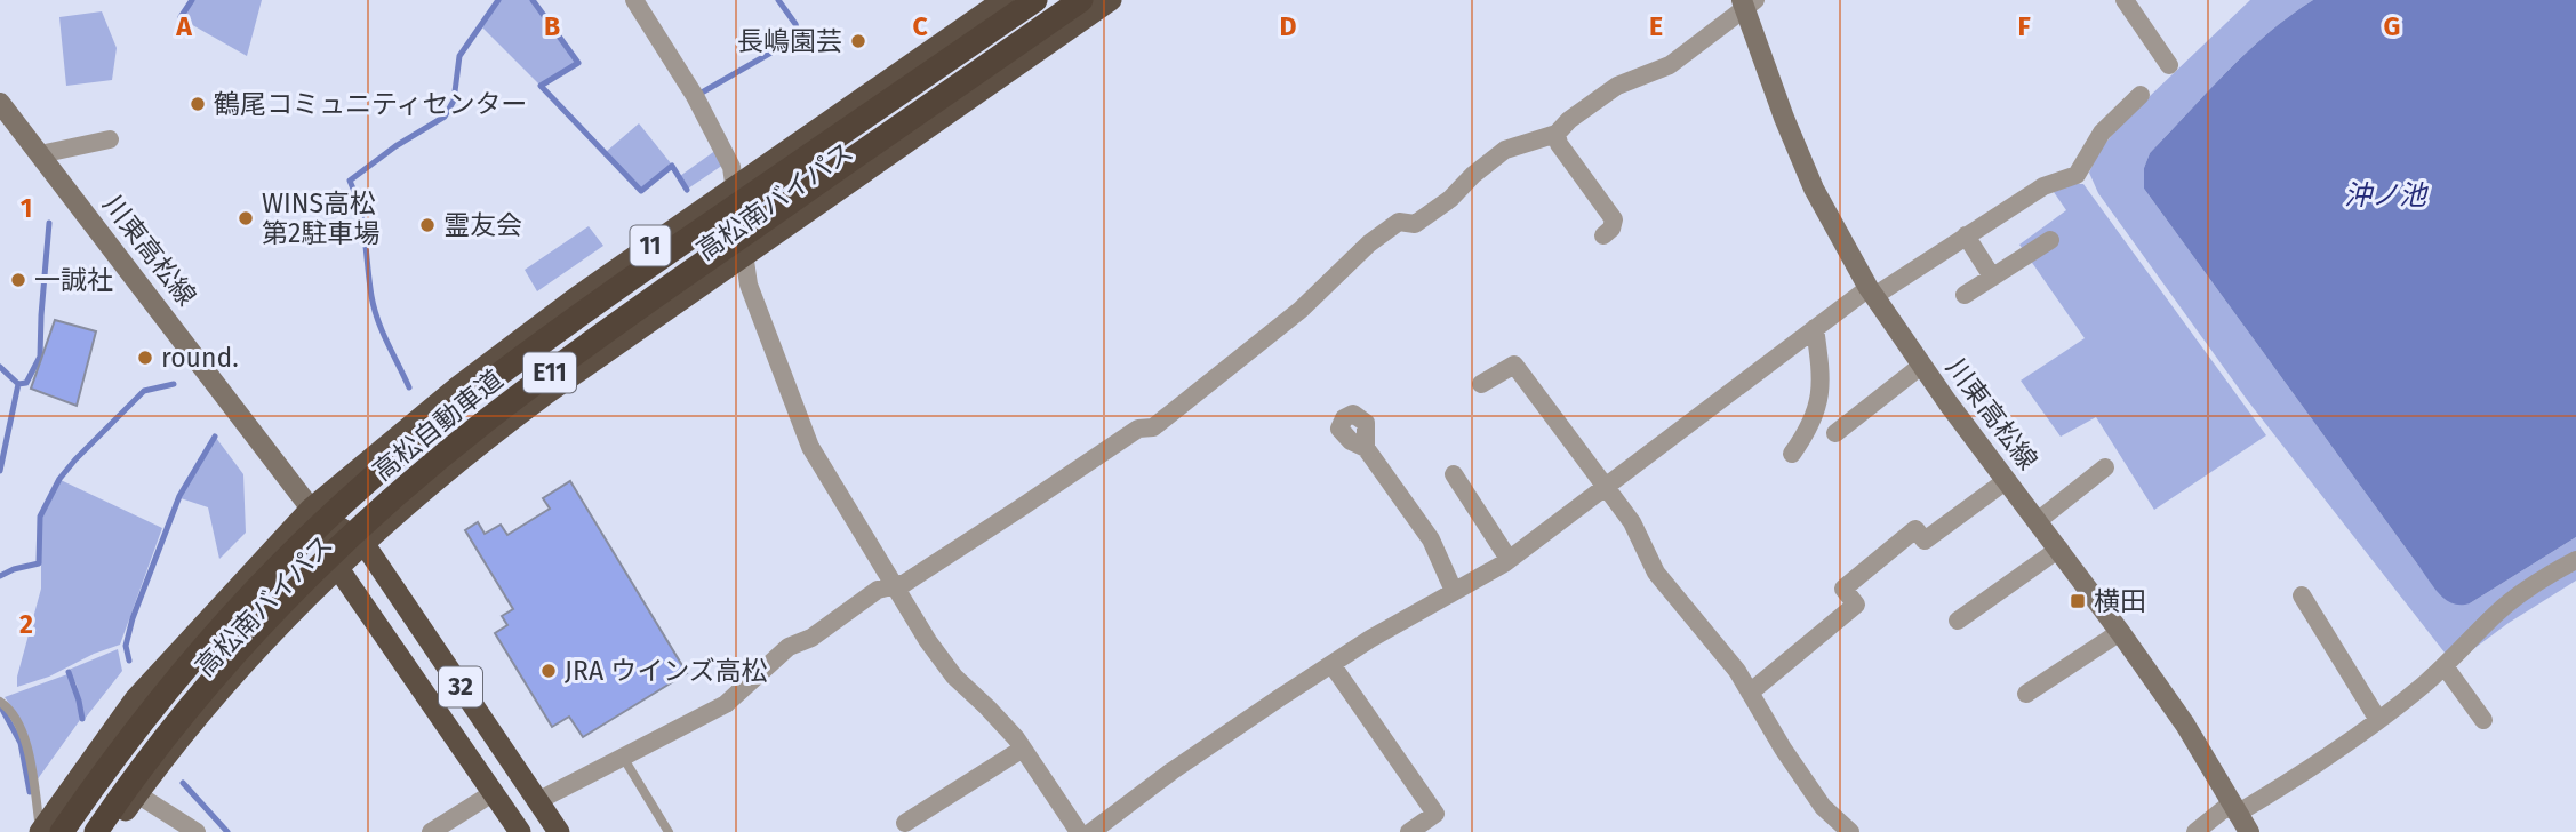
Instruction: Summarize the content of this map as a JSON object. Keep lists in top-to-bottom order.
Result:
{
  "streets": {
    "highway": [
      "高松南バイパス",
      "11",
      "E11",
      "高松自動車道",
      "32"
    ],
    "main road": ["川東高松線"]
  },
  "crossings": [
    ["高松南バイパス", "川東高松線"],
    ["高松南バイパス", "32"],
    ["川東高松線", "32"]
  ],
  "water": ["沖ノ池"],
  "places": {
    "other": [
      "長嶋園芸",
      "鶴尾コミュニティセンター",
      "WINS高松 第2駐車場",
      "霊友会",
      "一誠社",
      "round.",
      "JRA ウインズ高松"
    ],
    "transit": ["横田"]
  },
  "grid": {
    "columns": [
      "A",
      "B",
      "C",
      "D",
      "E",
      "F",
      "G"
    ],
    "rows": ["1", "2"]
  }
}
